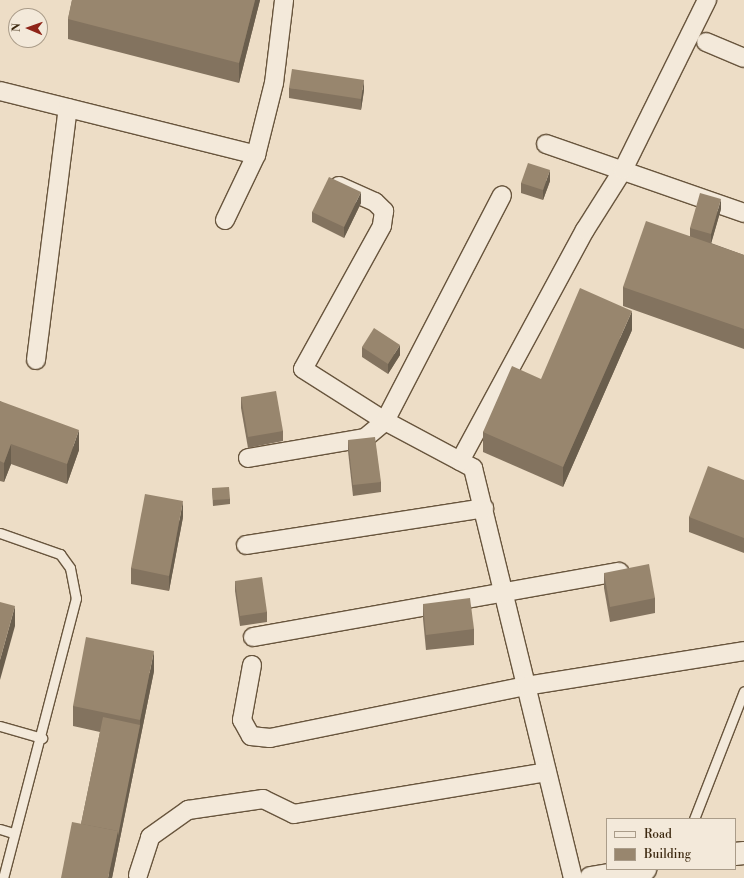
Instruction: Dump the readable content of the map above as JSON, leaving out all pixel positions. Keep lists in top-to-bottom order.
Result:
{
  "legend": ["Road", "Building"],
  "north": "left"
}
